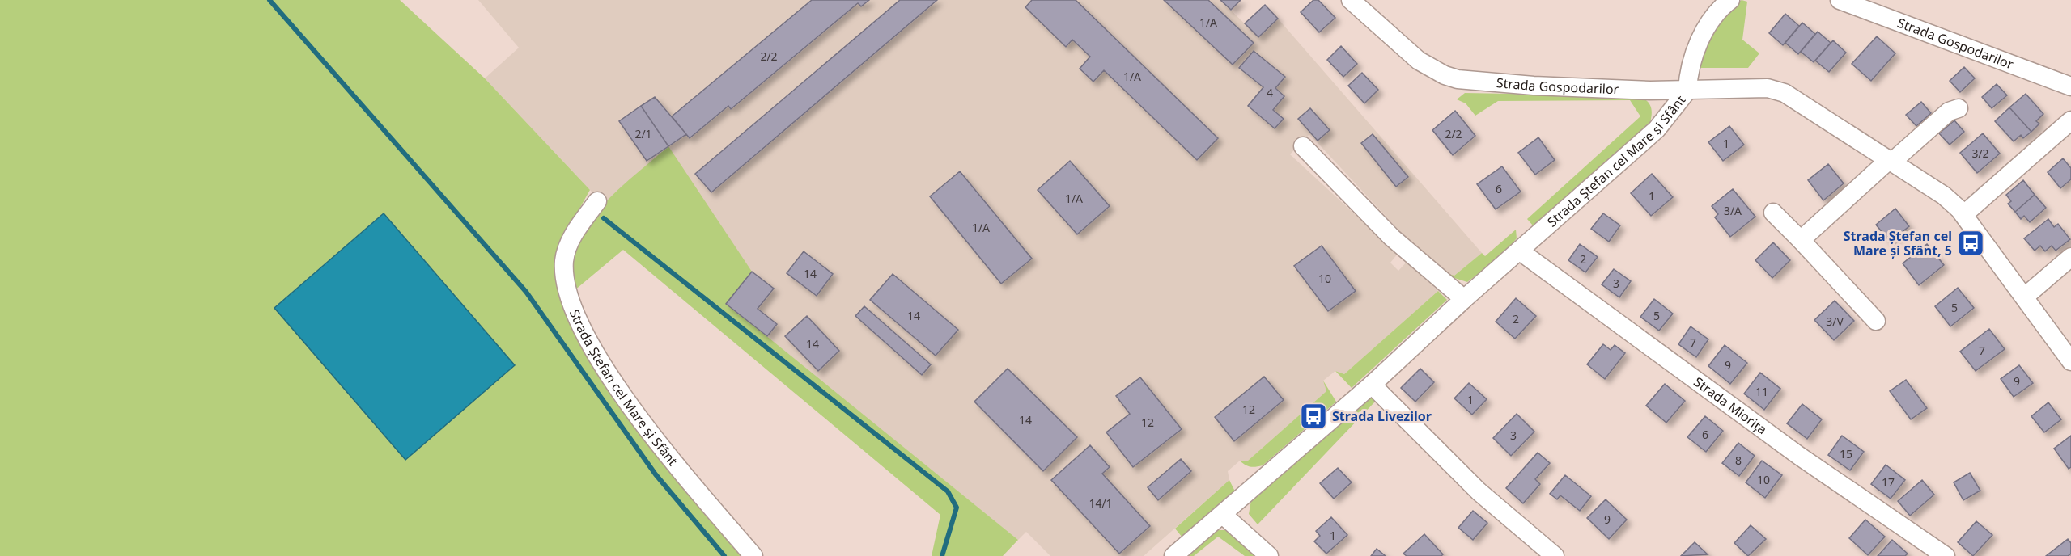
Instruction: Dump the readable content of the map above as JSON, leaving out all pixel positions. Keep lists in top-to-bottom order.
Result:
{
  "streets": {
    "street": ["Strada Gospodarilor", "Strada Ștefan cel Mare și Sfânt", "Strada Miorița"]
  },
  "crossings": [
    ["Strada Gospodarilor", "Strada Ștefan cel Mare și Sfânt"],
    ["Strada Ștefan cel Mare și Sfânt", "Strada Miorița"]
  ],
  "places": {
    "bus stop": ["Strada Ștefan cel Mare și Sfânt, 5", "Strada Livezilor"]
  },
  "house_numbers": [
    "1/A",
    "2/2",
    "1/A",
    "4",
    "2/1",
    "2/2",
    "1",
    "3/2",
    "6",
    "1",
    "1/A",
    "3/A",
    "1/A",
    "2",
    "14",
    "10",
    "3",
    "5",
    "14",
    "5",
    "2",
    "3/V",
    "7",
    "14",
    "7",
    "9",
    "9",
    "11",
    "1",
    "12",
    "14",
    "12",
    "6",
    "3",
    "15",
    "8",
    "10",
    "17",
    "14/1",
    "9",
    "1"
  ]
}
